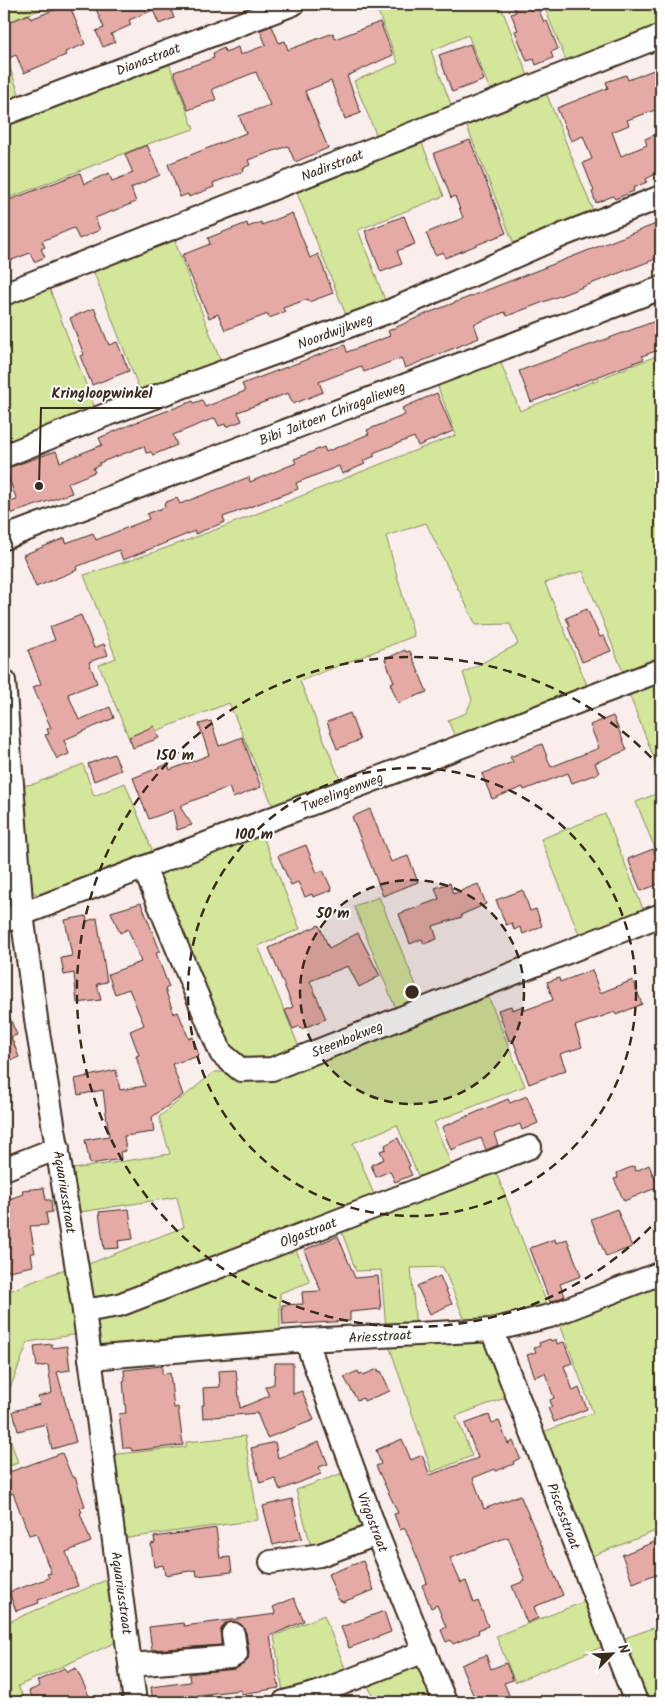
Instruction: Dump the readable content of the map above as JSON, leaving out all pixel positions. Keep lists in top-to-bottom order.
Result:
{
  "streets": {
    "street": [
      "Dianastraat",
      "Nadirstraat",
      "Noordwijkweg",
      "Bibi Jaitoen Chiragalieweg",
      "Tweelingenweg",
      "Steenbokweg",
      "Aquariusstraat",
      "Olgastraat",
      "Ariesstraat",
      "Piscesstraat",
      "Virgostraat"
    ]
  },
  "crossings": [
    ["Tweelingenweg", "Steenbokweg"],
    ["Tweelingenweg", "Aquariusstraat"],
    ["Aquariusstraat", "Olgastraat"],
    ["Aquariusstraat", "Ariesstraat"],
    ["Ariesstraat", "Piscesstraat"],
    ["Ariesstraat", "Virgostraat"]
  ],
  "places": ["Kringloopwinkel"],
  "north": "top right",
  "rings": ["150 m", "100 m", "50 m"]
}
